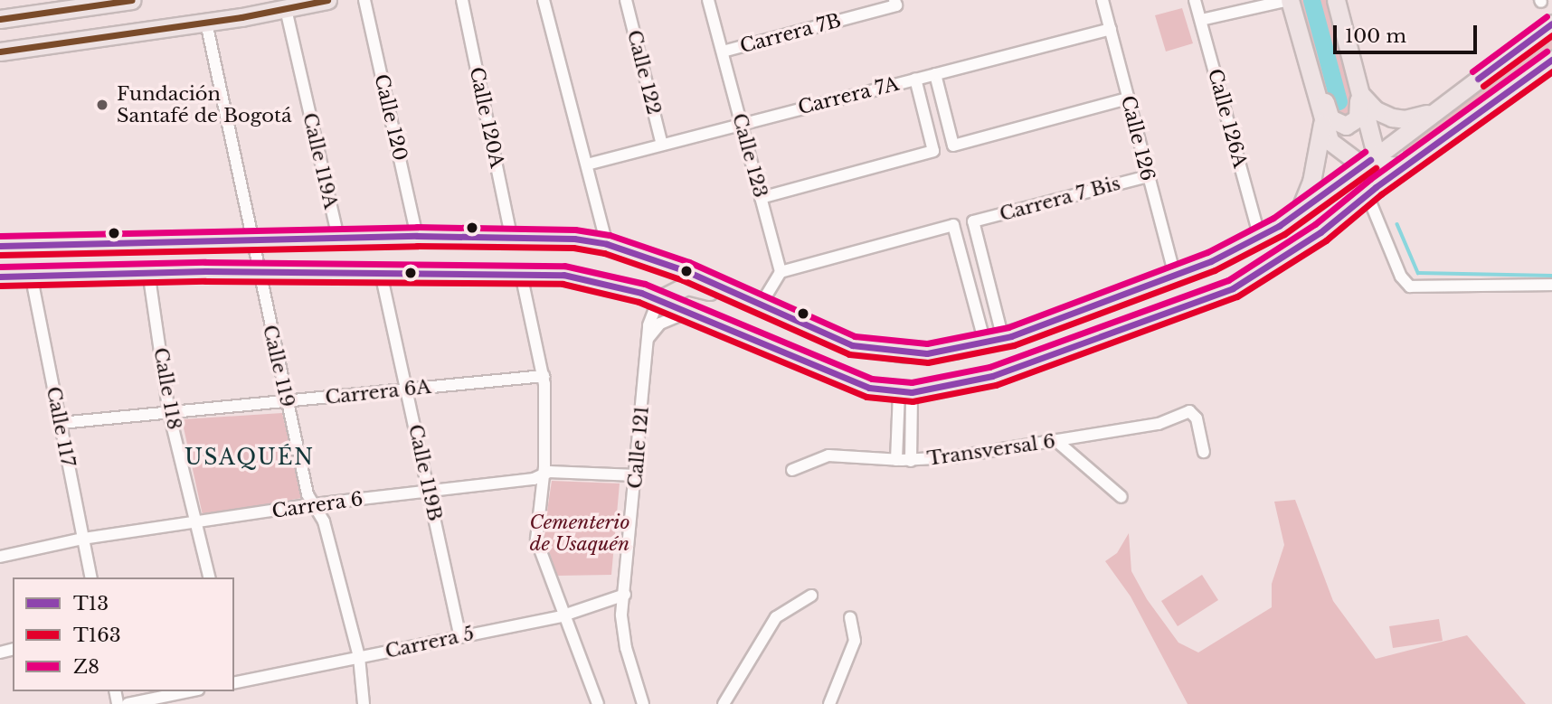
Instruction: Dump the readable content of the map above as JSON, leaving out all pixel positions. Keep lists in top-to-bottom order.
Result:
{
  "streets": {
    "street": [
      "Carrera 7B",
      "Calle 122",
      "Carrera 7A",
      "Calle 120",
      "Calle 120A",
      "Calle 126A",
      "Calle 126",
      "Calle 123",
      "Calle 119A",
      "Carrera 7 Bis",
      "Calle 119",
      "Calle 118",
      "Carrera 6A",
      "Calle 117",
      "Calle 121",
      "Transversal 6",
      "Calle 119B",
      "Carrera 6",
      "Carrera 5"
    ]
  },
  "crossings": [
    ["Carrera 7B", "Calle 123"],
    ["Calle 122", "Carrera 7A"],
    ["Carrera 7A", "Calle 126"],
    ["Carrera 7A", "Calle 123"],
    ["Calle 126", "Carrera 7 Bis"],
    ["Calle 119", "Carrera 6A"],
    ["Calle 119", "Carrera 6"],
    ["Calle 119", "Carrera 5"],
    ["Calle 118", "Carrera 6A"],
    ["Calle 118", "Carrera 6"],
    ["Carrera 6A", "Calle 117"],
    ["Carrera 6A", "Calle 119B"],
    ["Calle 117", "Carrera 6"],
    ["Calle 121", "Carrera 6"],
    ["Calle 121", "Carrera 5"],
    ["Calle 119B", "Carrera 6"],
    ["Calle 119B", "Carrera 5"]
  ],
  "districts": ["USAQUÉN"],
  "parks": ["Cementerio de Usaquén"],
  "places": ["Fundación Santafé de Bogotá"],
  "lines": ["transit line Z8", "transit line T13", "transit line T163"],
  "legend": ["T13", "T163", "Z8"],
  "scale_bar": "100 m"
}
